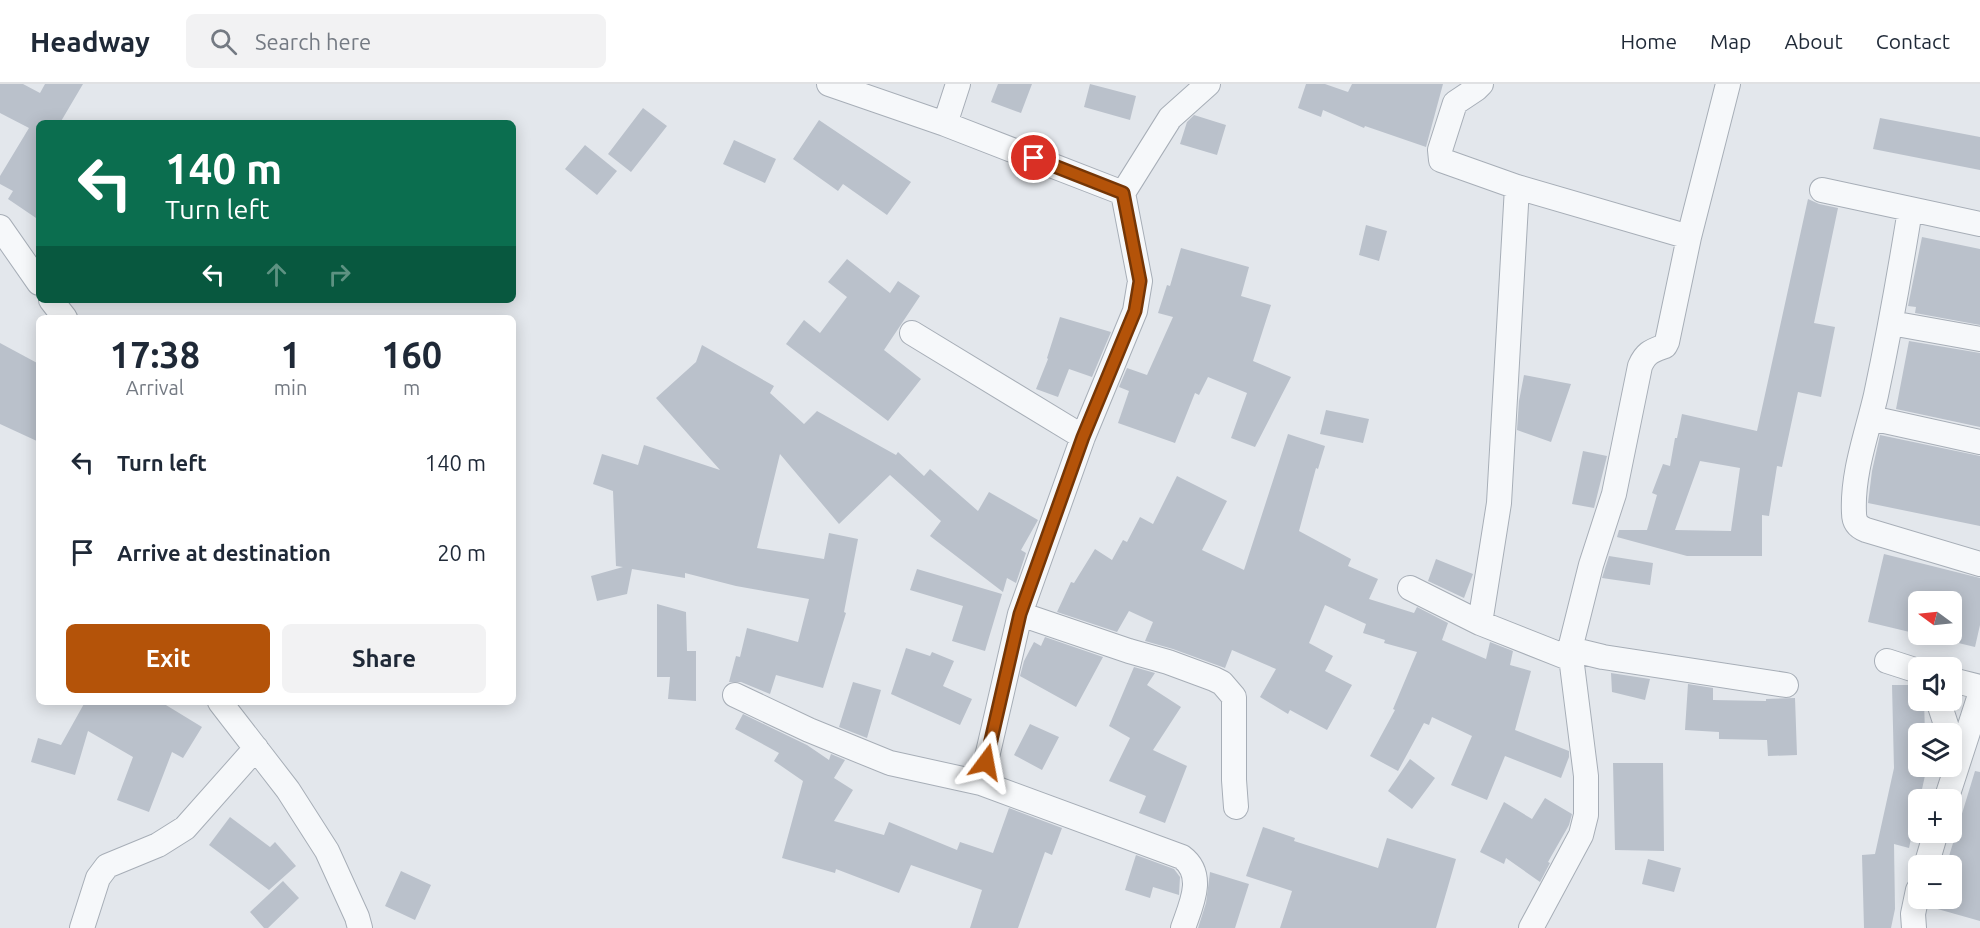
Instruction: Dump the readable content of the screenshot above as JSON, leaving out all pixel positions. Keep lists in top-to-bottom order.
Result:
{
  "north": "left",
  "page": {
    "header": "Headway",
    "search": "Search here",
    "nav": [
      "Home",
      "Map",
      "About",
      "Contact"
    ],
    "turn": ["140 m", "Turn left"],
    "eta": [
      "17:38",
      "Arrival",
      "1",
      "min",
      "160",
      "m"
    ],
    "list": [
      {
        "name": "Turn left",
        "value": "140 m"
      },
      {
        "name": "Arrive at destination",
        "value": "20 m"
      }
    ],
    "map_buttons": ["+", "−"],
    "buttons": ["Exit", "Share"]
  }
}
